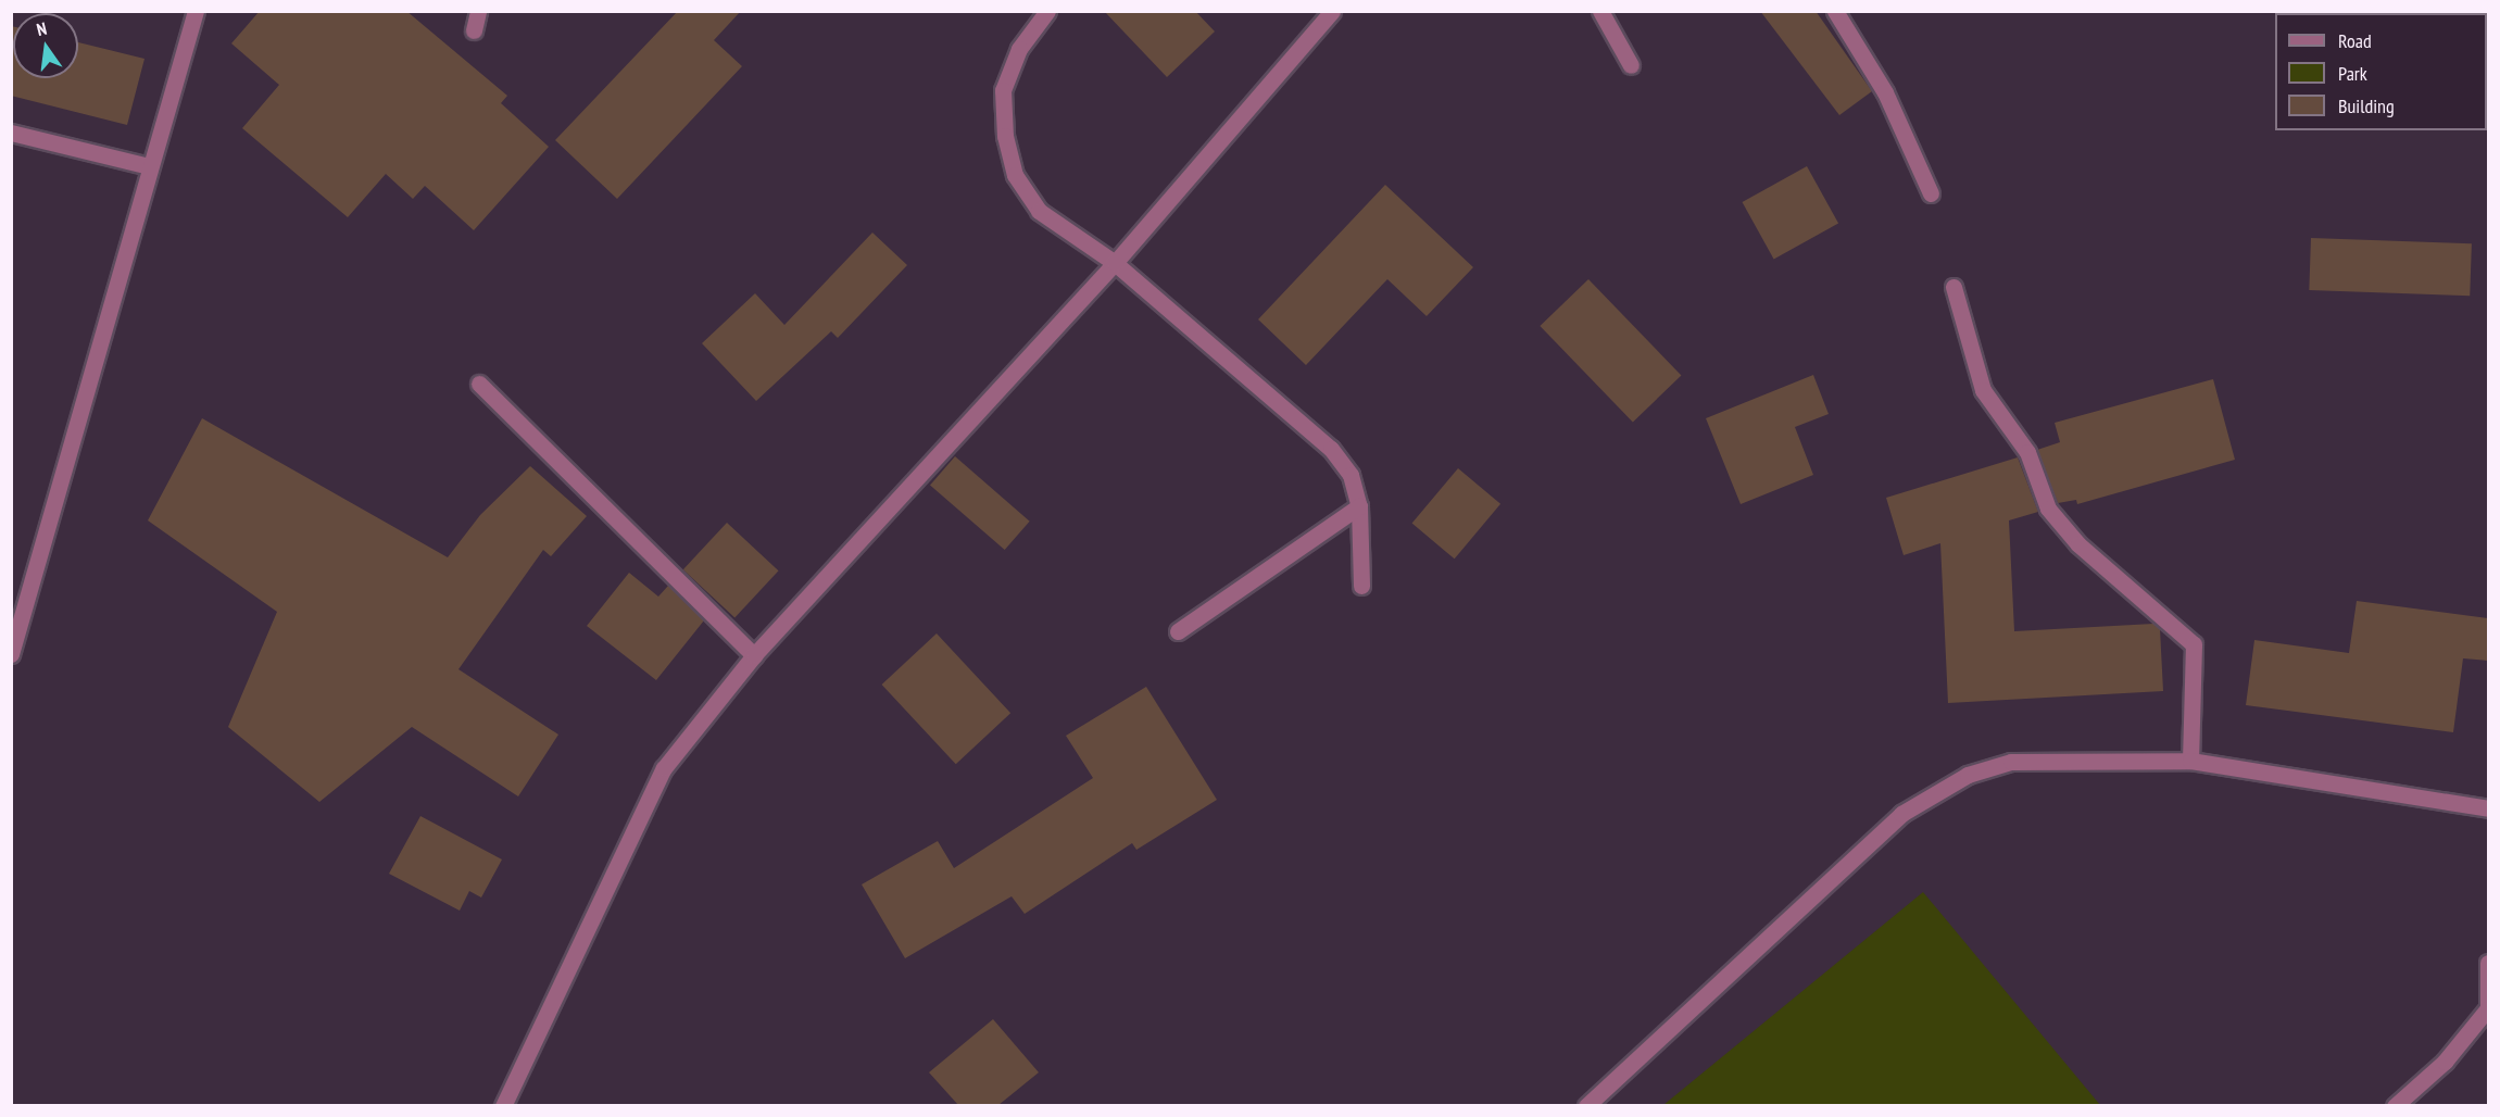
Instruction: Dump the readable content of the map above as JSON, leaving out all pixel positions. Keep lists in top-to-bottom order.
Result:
{
  "legend": ["Road", "Park", "Building"],
  "north": "top"
}
